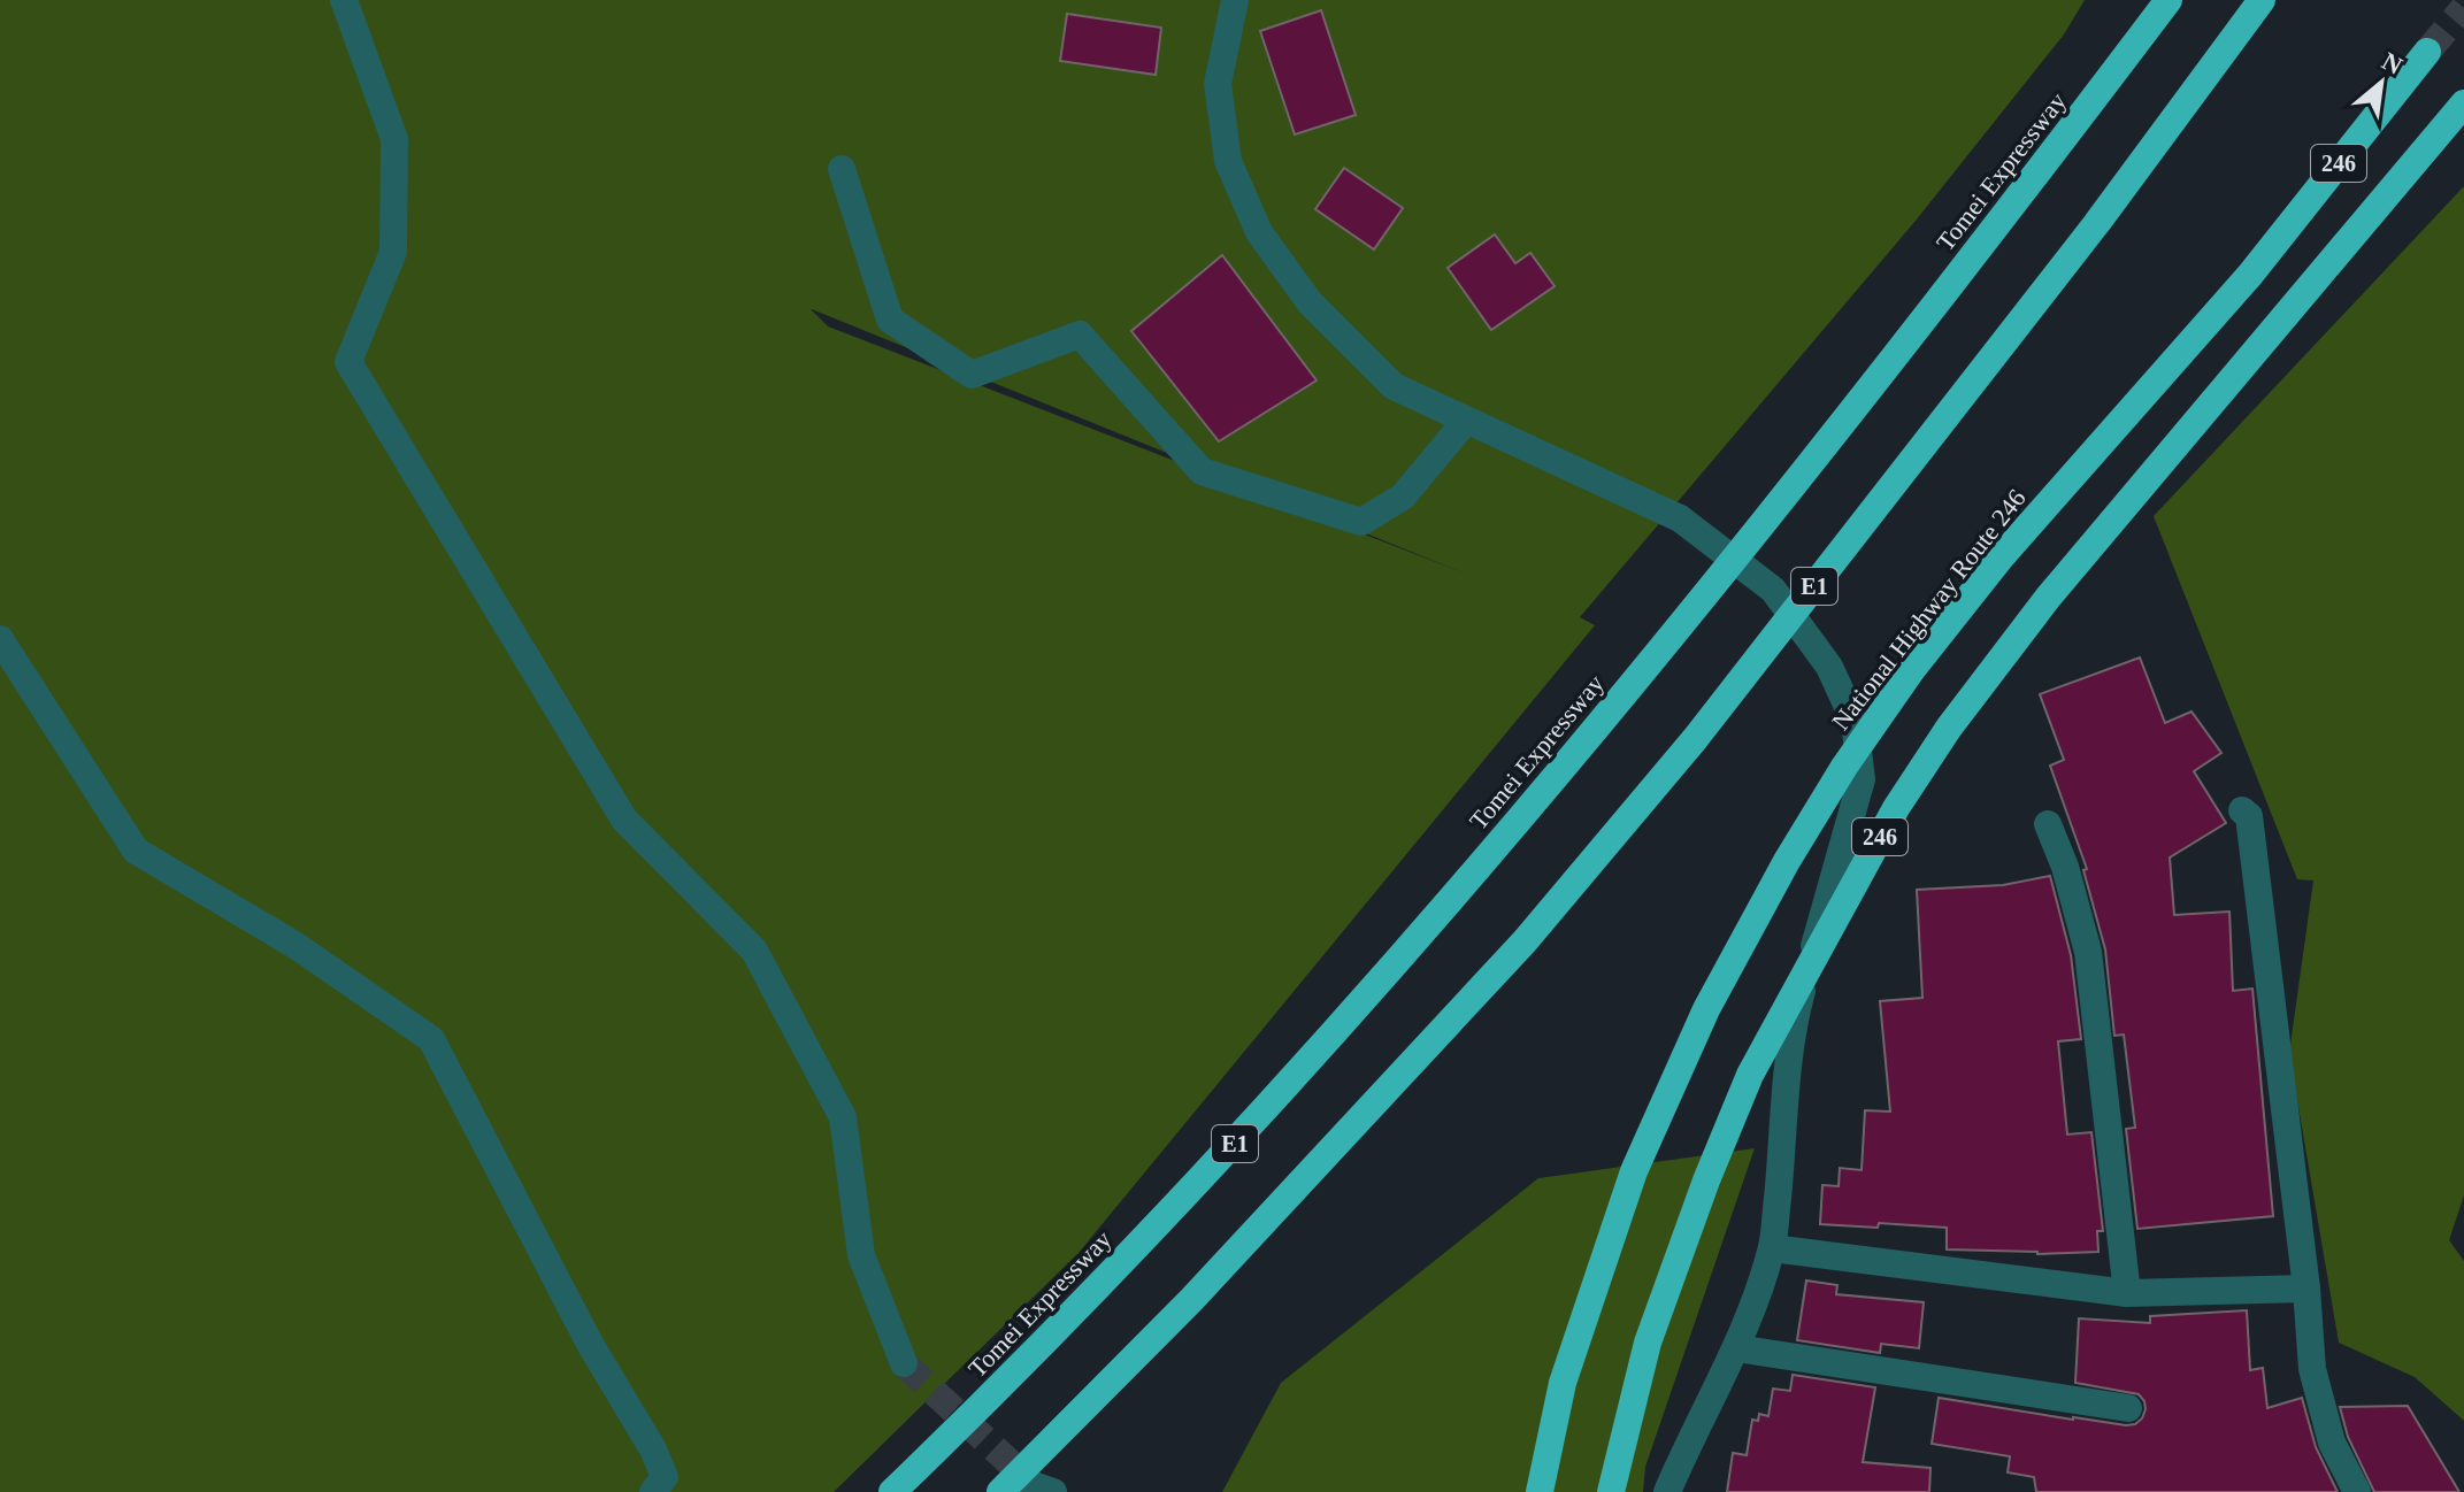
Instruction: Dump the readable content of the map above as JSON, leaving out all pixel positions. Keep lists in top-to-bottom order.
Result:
{
  "streets": {
    "highway": [
      "246",
      "Tomei Expressway",
      "E1",
      "National Highway Route 246"
    ]
  },
  "north": "top right"
}
